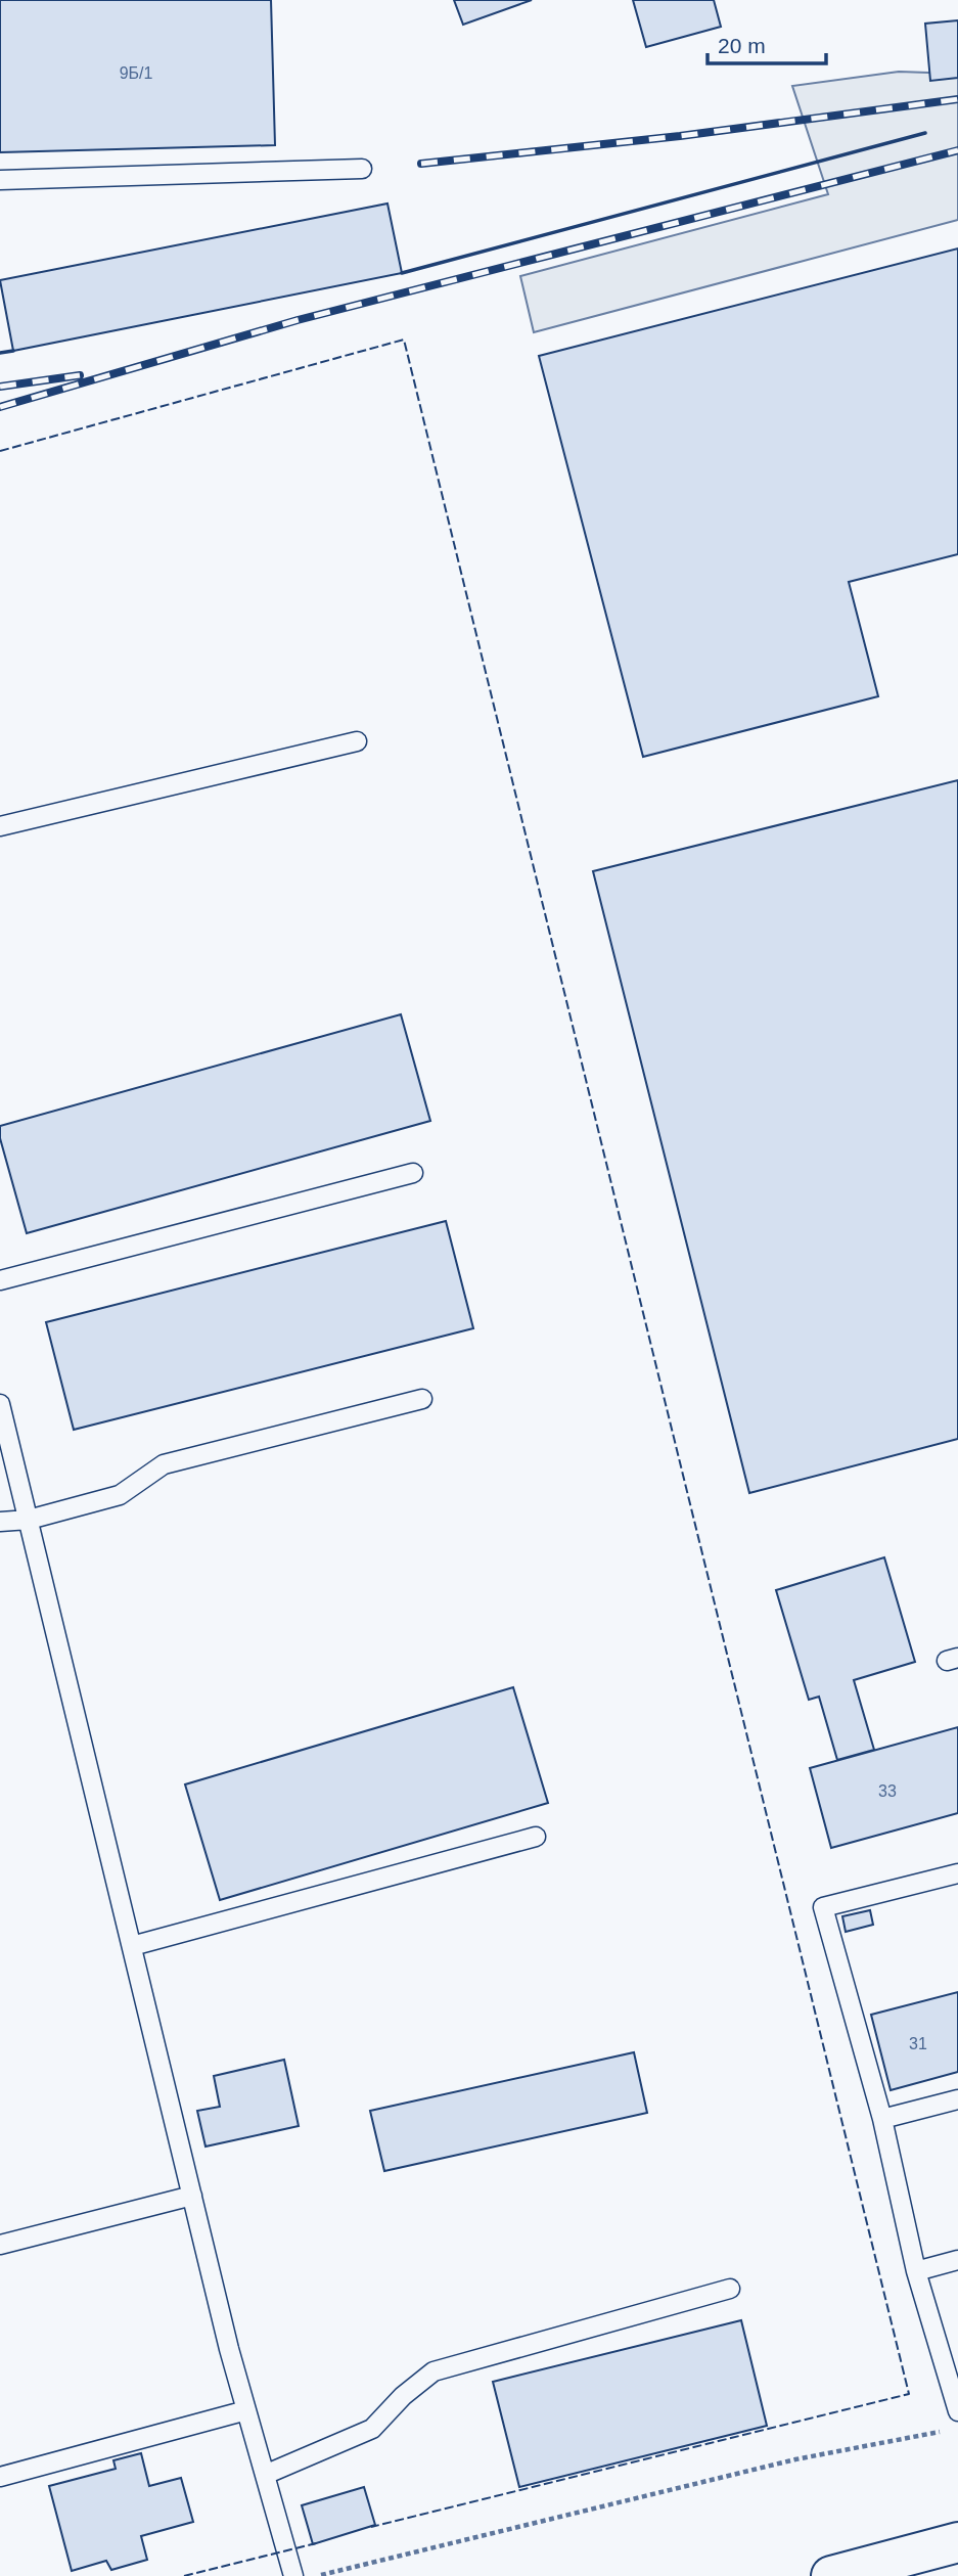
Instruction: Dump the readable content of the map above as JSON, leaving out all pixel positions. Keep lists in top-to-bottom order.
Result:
{
  "house_numbers": ["9Б/1", "33", "31"],
  "scale_bar": "20 m"
}
